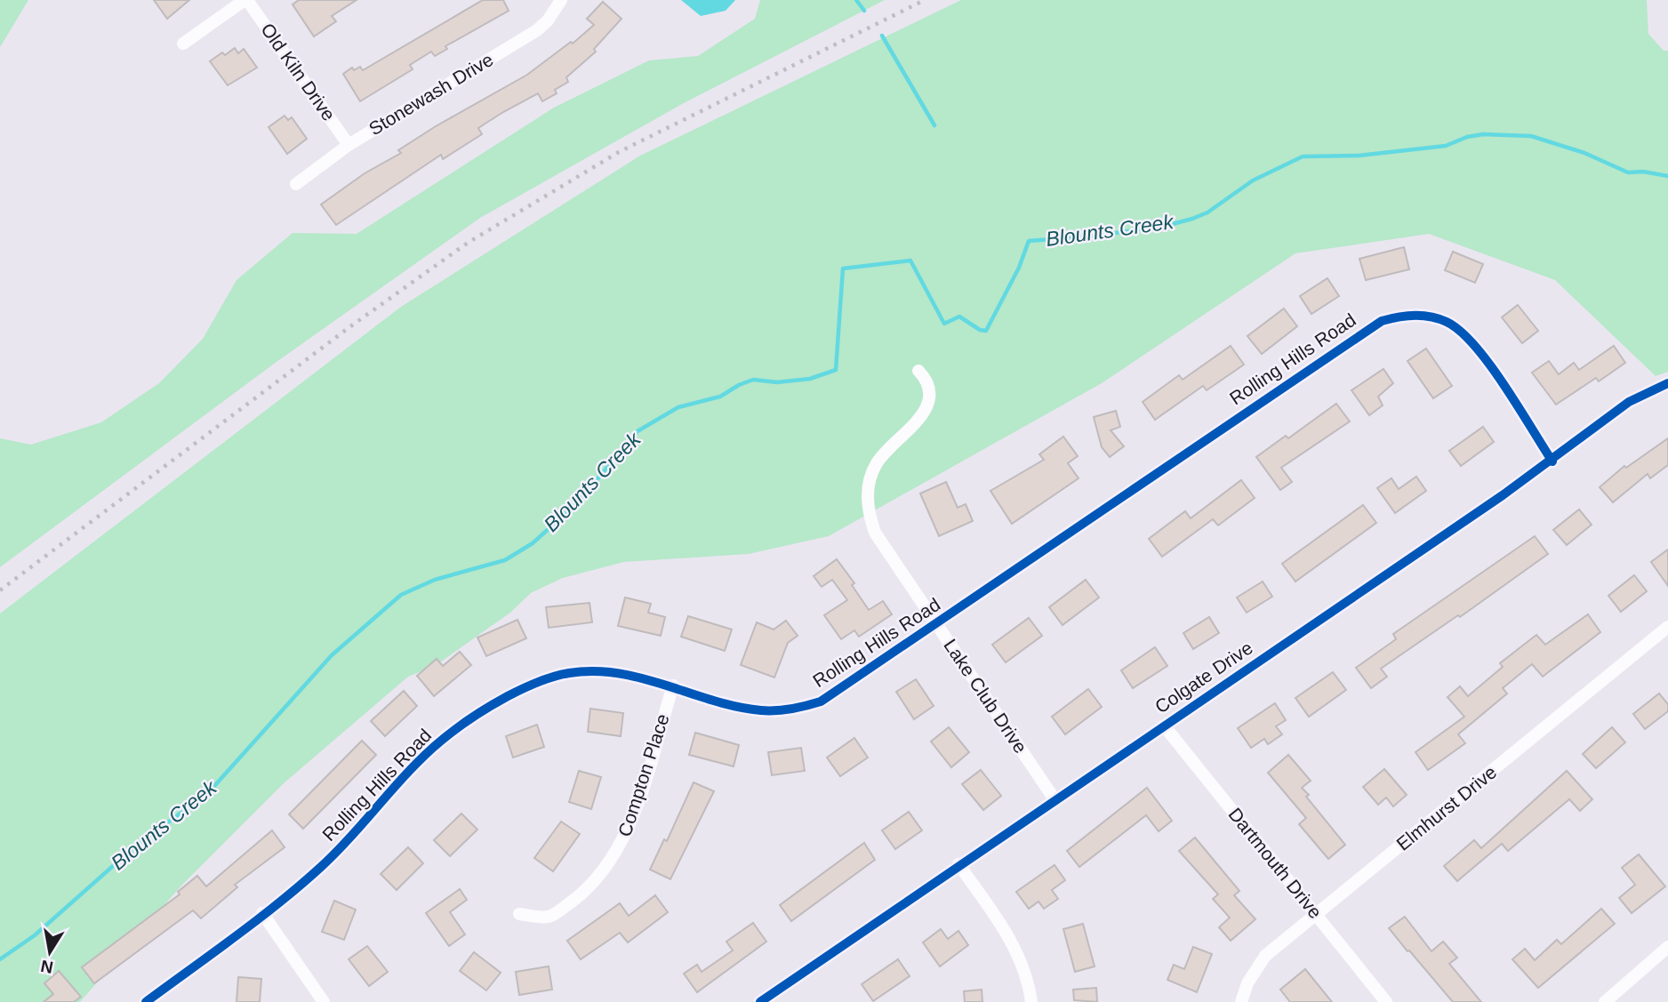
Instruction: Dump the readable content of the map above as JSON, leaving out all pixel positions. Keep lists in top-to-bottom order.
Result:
{
  "streets": {
    "street": [
      "Old Kiln Drive",
      "Stonewash Drive",
      "Rolling Hills Road",
      "Colgate Drive",
      "Lake Club Drive",
      "Compton Place",
      "Elmhurst Drive",
      "Dartmouth Drive"
    ]
  },
  "crossings": [
    ["Old Kiln Drive", "Stonewash Drive"],
    ["Rolling Hills Road", "Colgate Drive"],
    ["Rolling Hills Road", "Lake Club Drive"],
    ["Rolling Hills Road", "Compton Place"],
    ["Colgate Drive", "Lake Club Drive"],
    ["Colgate Drive", "Dartmouth Drive"],
    ["Elmhurst Drive", "Dartmouth Drive"]
  ],
  "water": ["Blounts Creek"],
  "north": "bottom"
}
